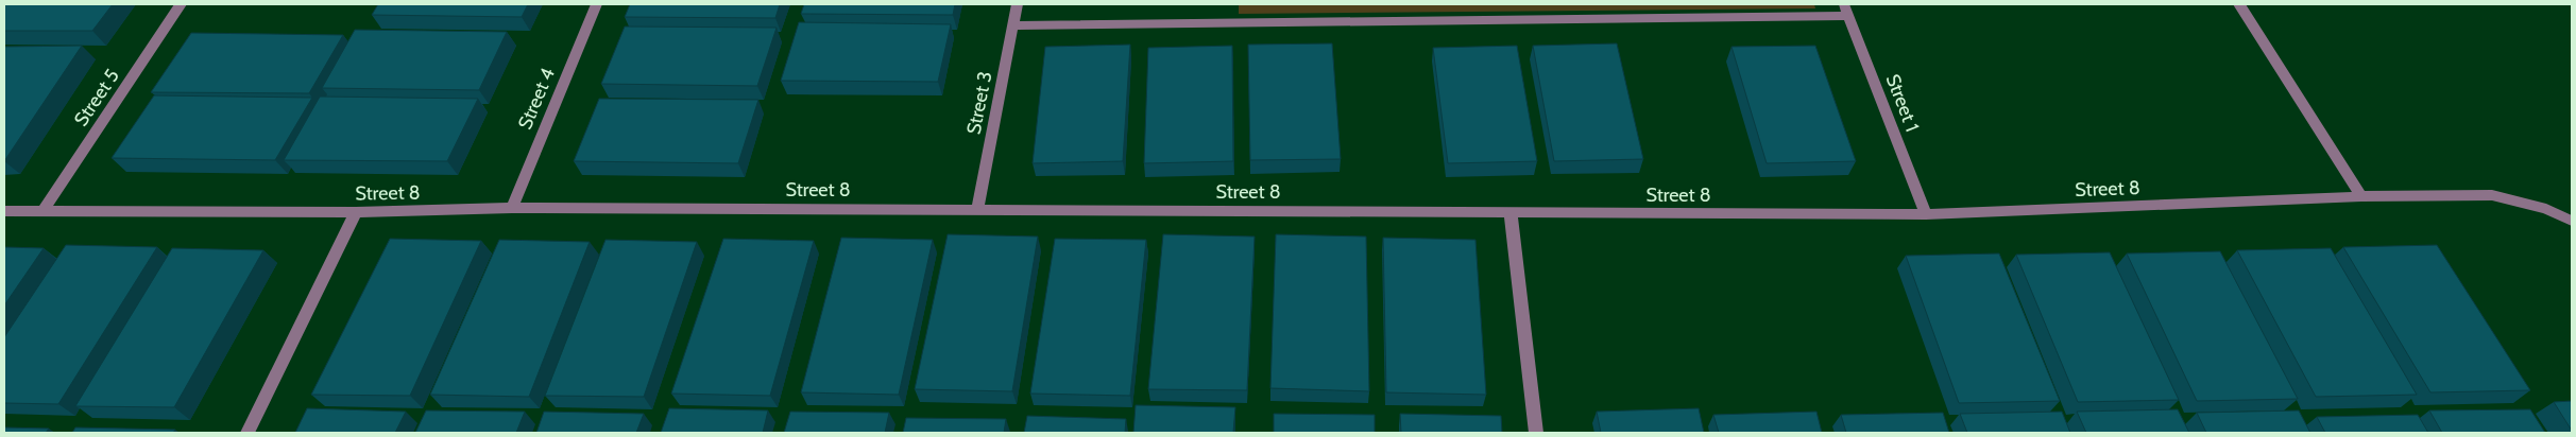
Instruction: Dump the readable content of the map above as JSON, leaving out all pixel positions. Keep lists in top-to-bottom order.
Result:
{
  "streets": {
    "street": [
      "Street 5",
      "Street 4",
      "Street 3",
      "Street 1",
      "Street 8"
    ]
  },
  "crossings": [
    ["Street 5", "Street 8"],
    ["Street 4", "Street 8"],
    ["Street 3", "Street 8"],
    ["Street 1", "Street 8"]
  ]
}
